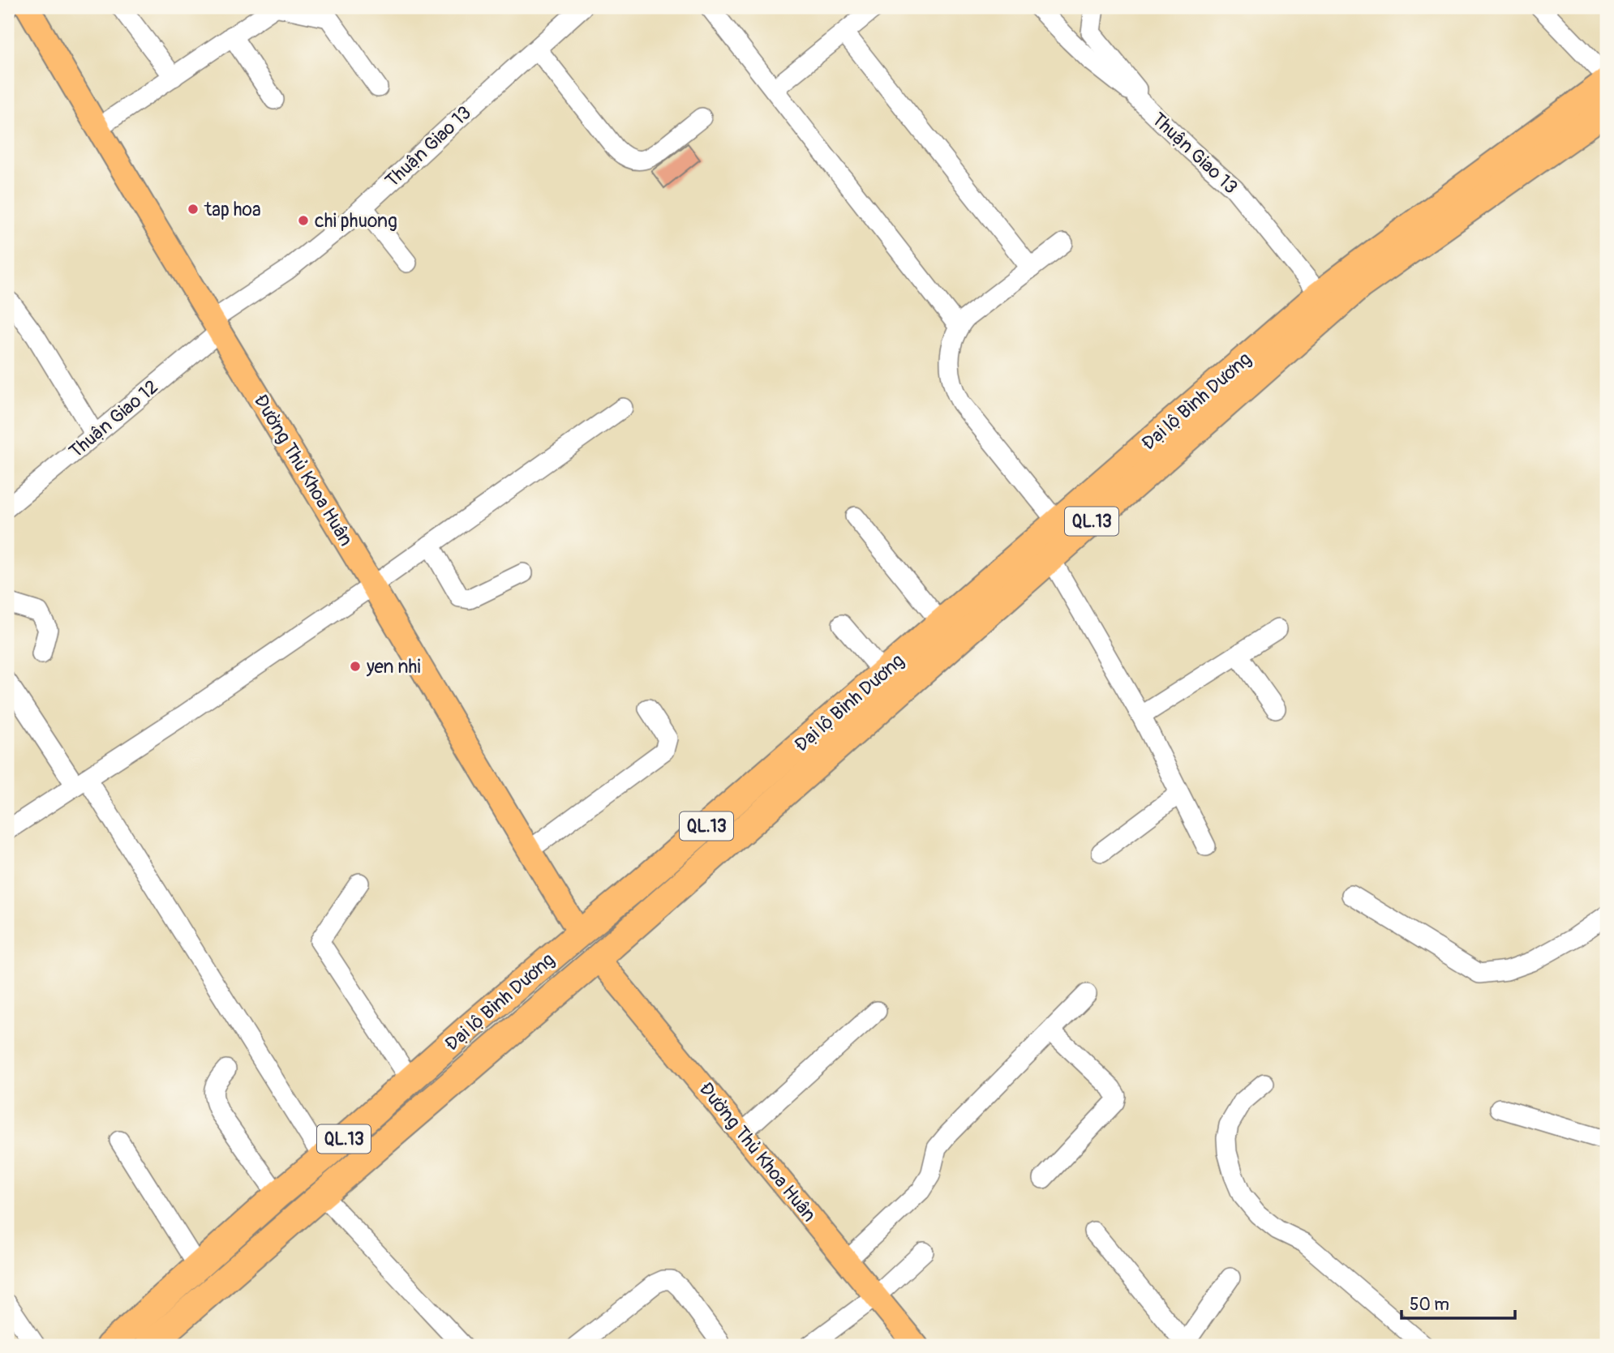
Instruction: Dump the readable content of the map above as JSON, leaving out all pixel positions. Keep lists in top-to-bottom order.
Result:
{
  "streets": {
    "highway": ["Đại lộ Bình Dương", "QL.13"],
    "main road": ["Đường Thủ Khoa Huân"],
    "street": ["Thuận Giao 13", "Thuận Giao 12"]
  },
  "crossings": [
    ["Thuận Giao 13", "Đại lộ Bình Dương"],
    ["Thuận Giao 13", "Thuận Giao 12"],
    ["Thuận Giao 13", "Đường Thủ Khoa Huân"],
    ["Đại lộ Bình Dương", "Đường Thủ Khoa Huân"],
    ["Thuận Giao 12", "Đường Thủ Khoa Huân"]
  ],
  "places": ["tap hoa", "chi phuong", "yen nhi"],
  "scale_bar": "50 m"
}
